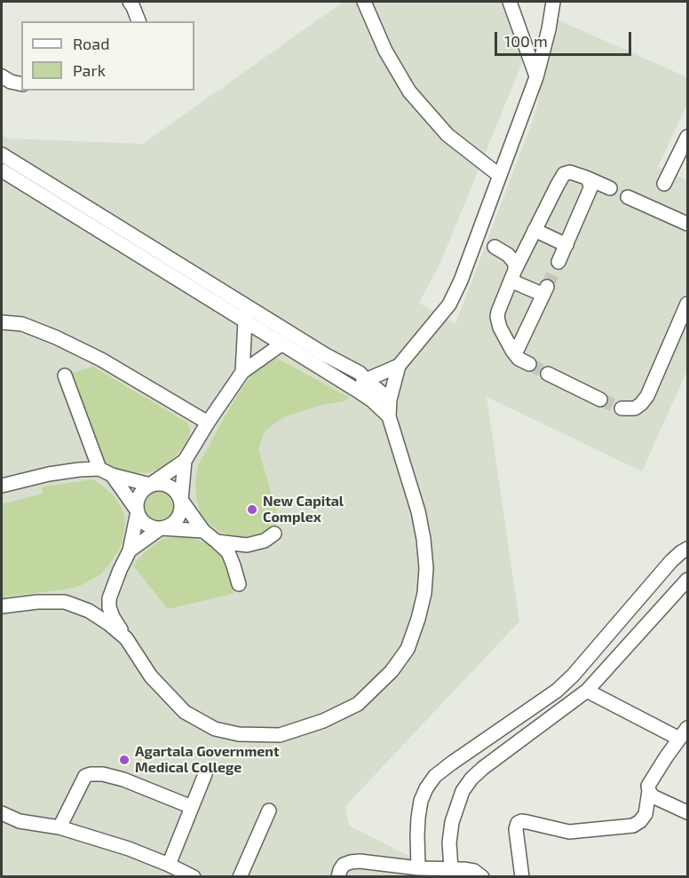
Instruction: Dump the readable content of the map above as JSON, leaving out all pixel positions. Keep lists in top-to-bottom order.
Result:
{
  "places": ["New Capital Complex", "Agartala Government Medical College"],
  "legend": ["Road", "Park"],
  "scale_bar": "100 m"
}
